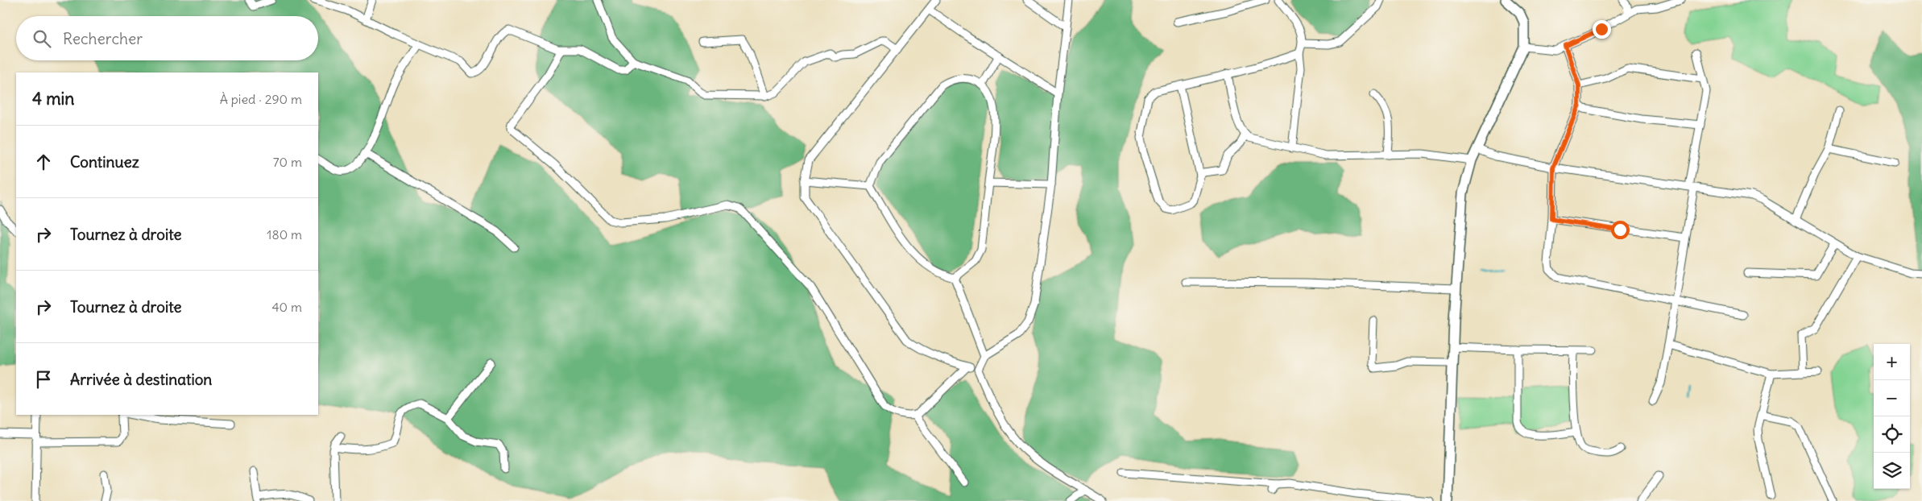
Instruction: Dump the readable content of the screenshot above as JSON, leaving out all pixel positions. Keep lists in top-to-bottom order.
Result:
{
  "page": {
    "search": "Rechercher",
    "heading": ["4 min", "À pied · 290 m"],
    "list": [
      ["Continuez", "70 m"],
      ["Tournez à droite", "180 m"],
      ["Tournez à droite", "40 m"],
      "Arrivée à destination"
    ],
    "map_buttons": ["+", "−"]
  }
}
